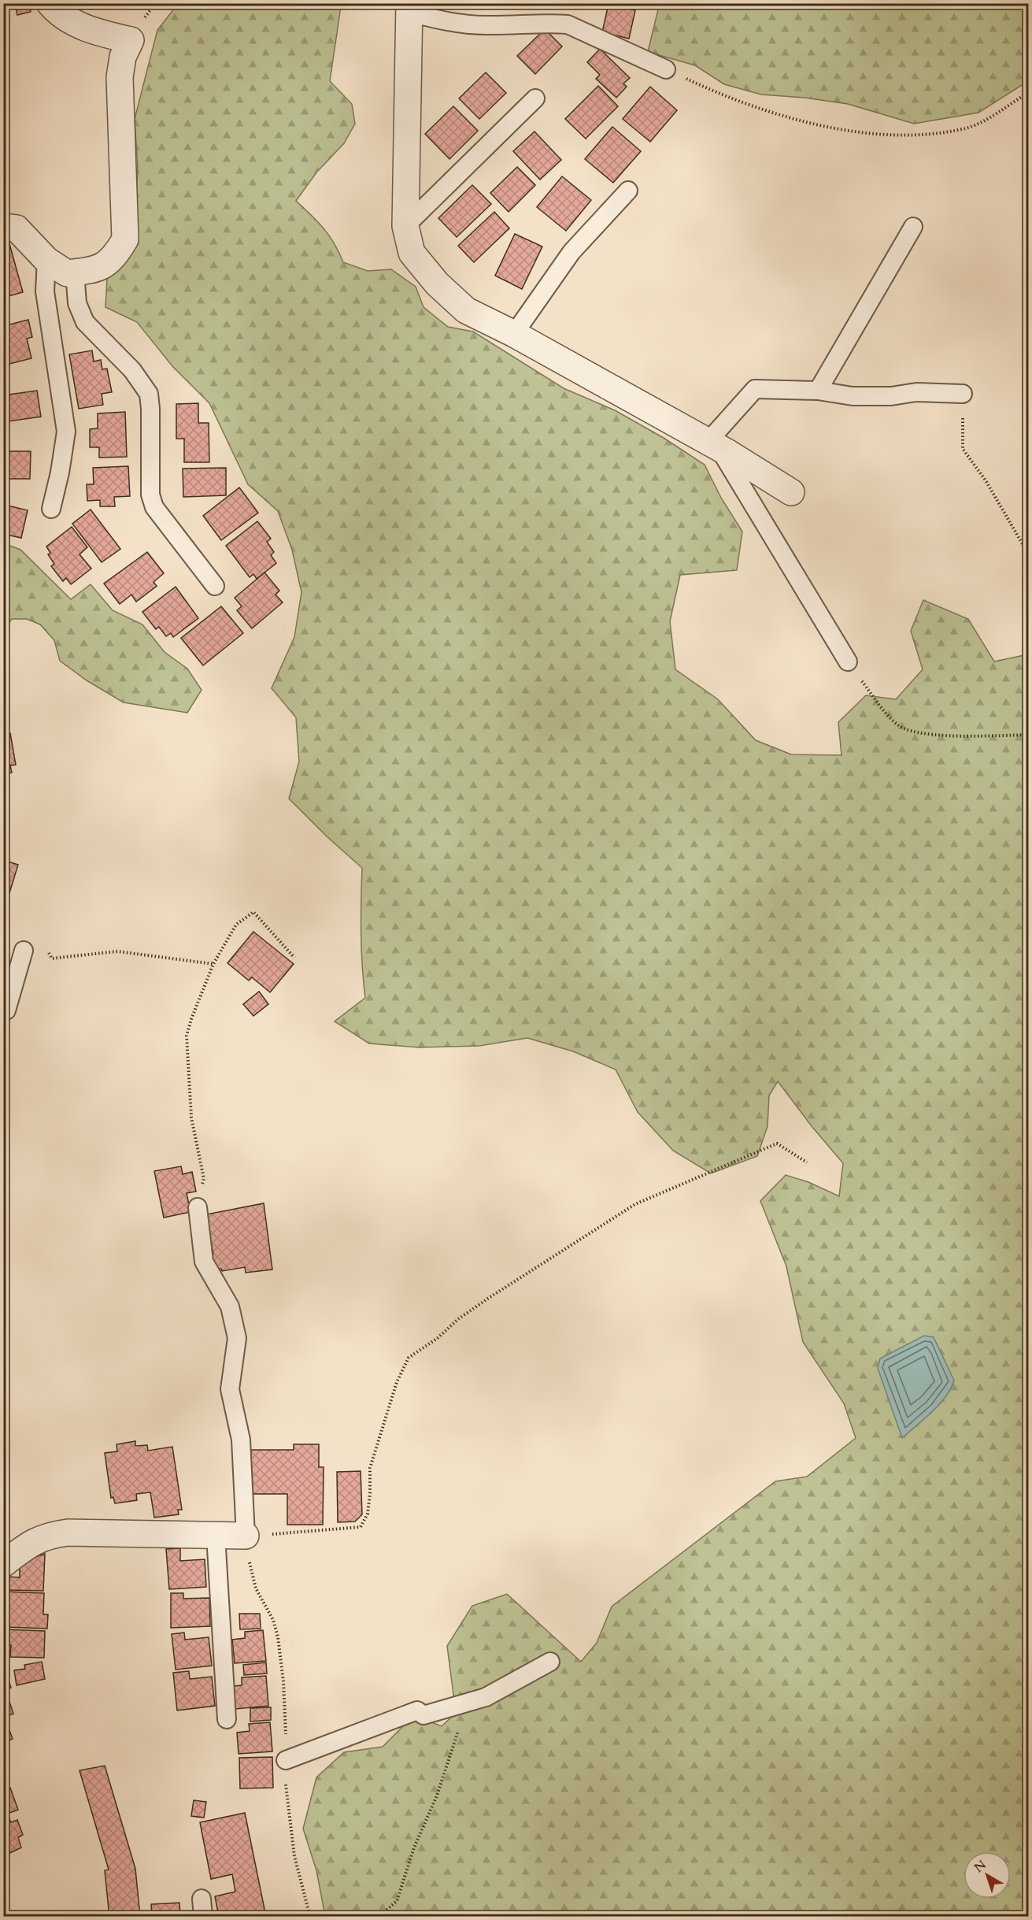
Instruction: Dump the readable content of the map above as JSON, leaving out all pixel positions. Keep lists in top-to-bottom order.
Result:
{
  "north": "top left"
}
